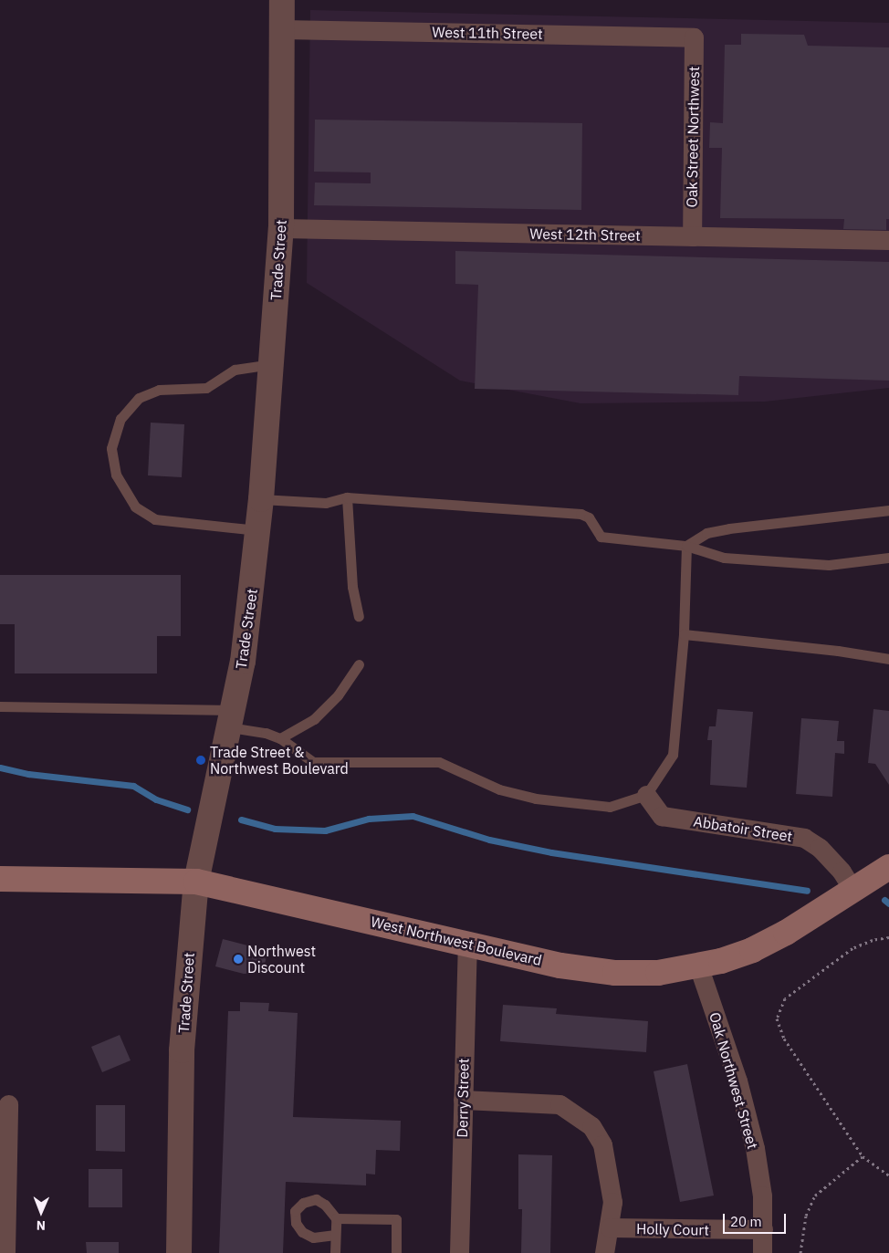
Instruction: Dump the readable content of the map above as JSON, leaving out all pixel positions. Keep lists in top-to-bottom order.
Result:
{
  "streets": {
    "main road": ["West Northwest Boulevard"],
    "street": [
      "West 11th Street",
      "Oak Street Northwest",
      "West 12th Street",
      "Trade Street",
      "Abbatoir Street",
      "Oak Northwest Street",
      "Derry Street",
      "Holly Court"
    ]
  },
  "crossings": [
    ["West 11th Street", "Oak Street Northwest"],
    ["West 11th Street", "Trade Street"],
    ["Oak Street Northwest", "West 12th Street"],
    ["West 12th Street", "Trade Street"],
    ["Trade Street", "West Northwest Boulevard"],
    ["Abbatoir Street", "West Northwest Boulevard"],
    ["West Northwest Boulevard", "Oak Northwest Street"],
    ["West Northwest Boulevard", "Derry Street"],
    ["Oak Northwest Street", "Holly Court"]
  ],
  "places": ["Trade Street & Northwest Boulevard", "Northwest Discount"],
  "scale_bar": "20 m",
  "north": "bottom"
}
